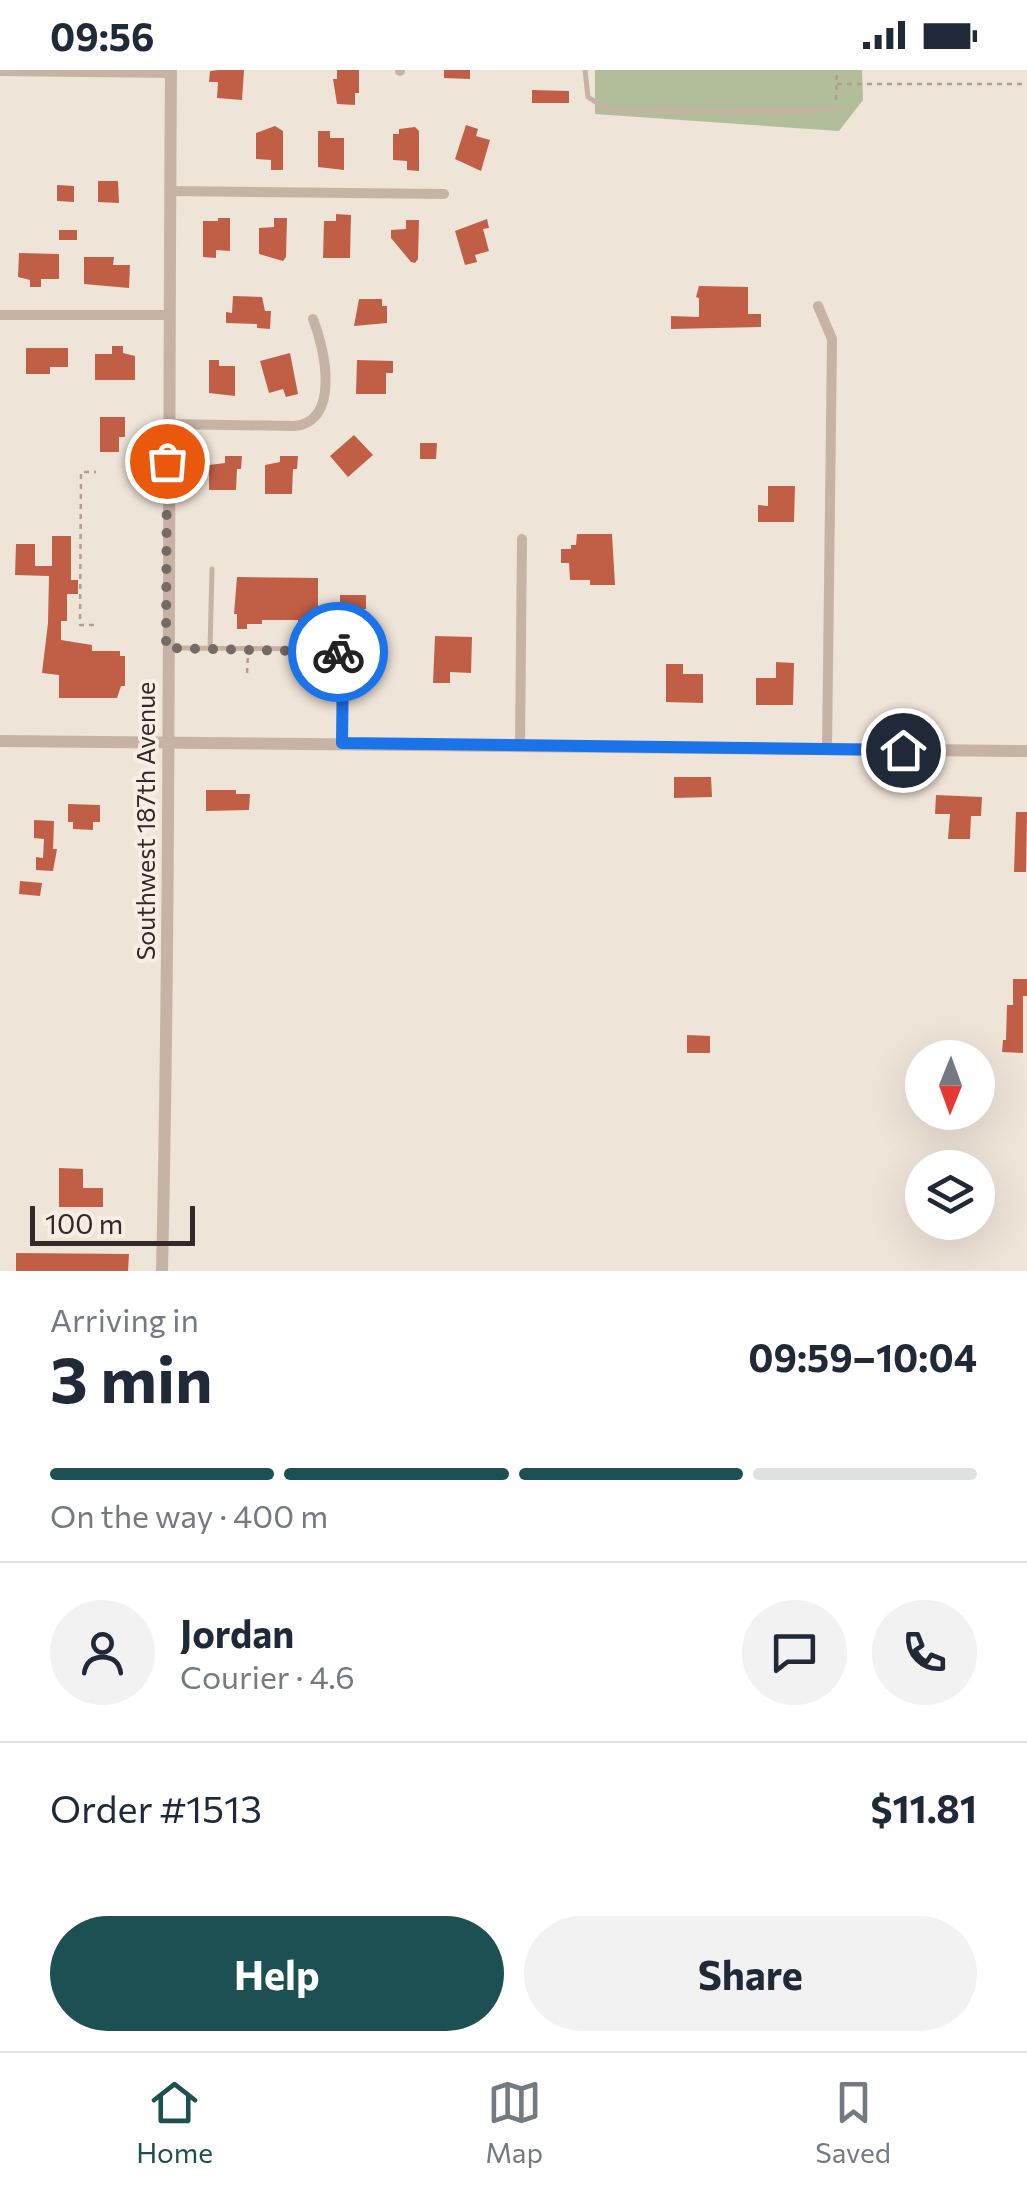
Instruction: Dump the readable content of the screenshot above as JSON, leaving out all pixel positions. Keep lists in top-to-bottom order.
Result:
{
  "streets": {
    "street": ["Southwest 187th Avenue"]
  },
  "scale_bar": "100 m",
  "north": "bottom",
  "page": {
    "status": "09:56",
    "scale": "100 m",
    "heading": ["3 min", "Arriving in", "09:59–10:04"],
    "panel": [
      "Jordan",
      "Courier · 4.6",
      "Order #1513",
      "$11.81"
    ],
    "bar": "On the way · 400 m",
    "buttons": ["Help", "Share"],
    "tabs": ["Home", "Map", "Saved"]
  }
}
